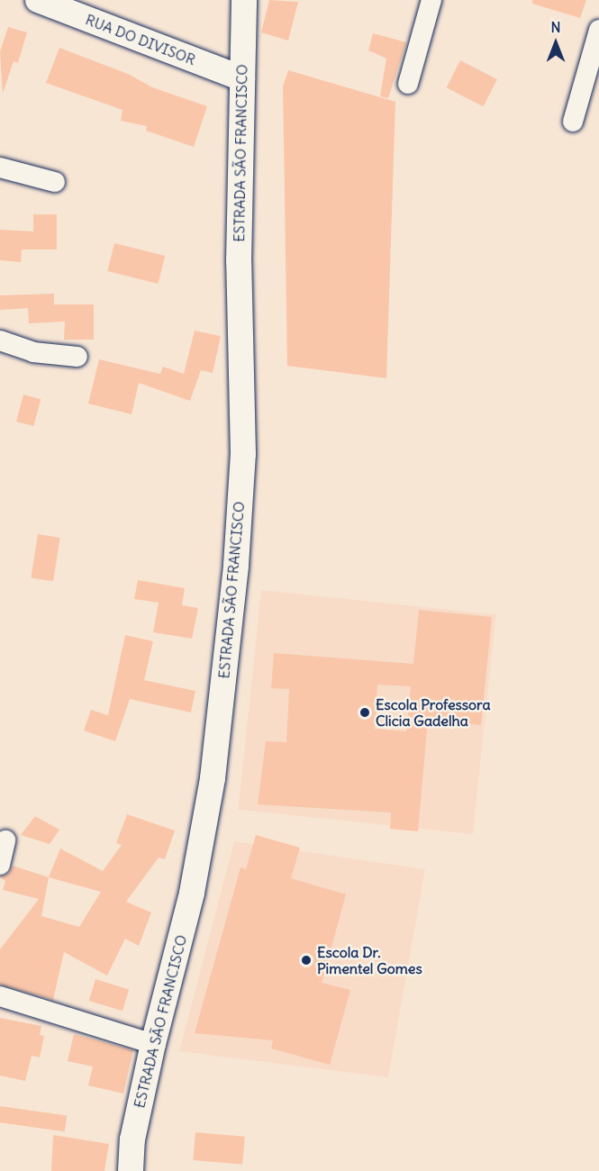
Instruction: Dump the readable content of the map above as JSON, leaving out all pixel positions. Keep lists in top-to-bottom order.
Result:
{
  "streets": {
    "street": ["RUA DO DIVISOR", "ESTRADA SÃO FRANCISCO"]
  },
  "crossings": [
    ["RUA DO DIVISOR", "ESTRADA SÃO FRANCISCO"]
  ],
  "places": ["Escola Professora Clicia Gadelha", "Escola Dr. Pimentel Gomes"],
  "north": "top"
}
